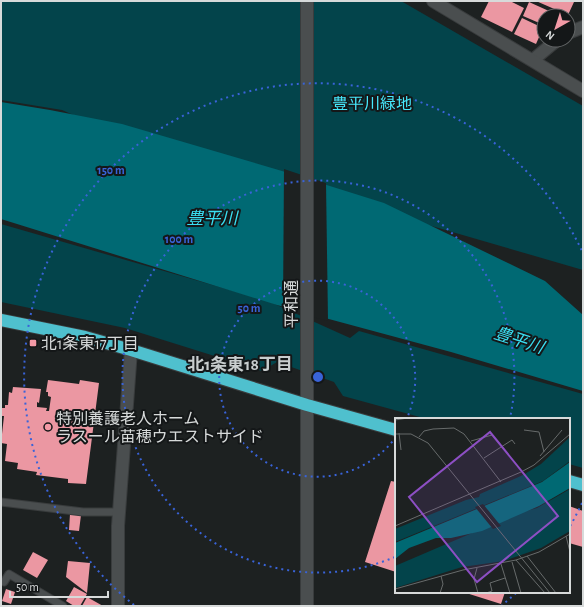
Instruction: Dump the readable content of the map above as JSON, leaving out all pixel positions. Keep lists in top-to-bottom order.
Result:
{
  "streets": {
    "street": ["平和通"]
  },
  "districts": ["北1条東18丁目"],
  "water": ["豊平川"],
  "parks": ["豊平川緑地"],
  "places": {
    "transit": ["北1条東17丁目"],
    "other": ["特別養護老人ホーム ラスール苗穂ウエストサイド"]
  },
  "scale_bar": "50 m",
  "north": "bottom left",
  "rings": ["150 m", "100 m", "50 m"]
}
